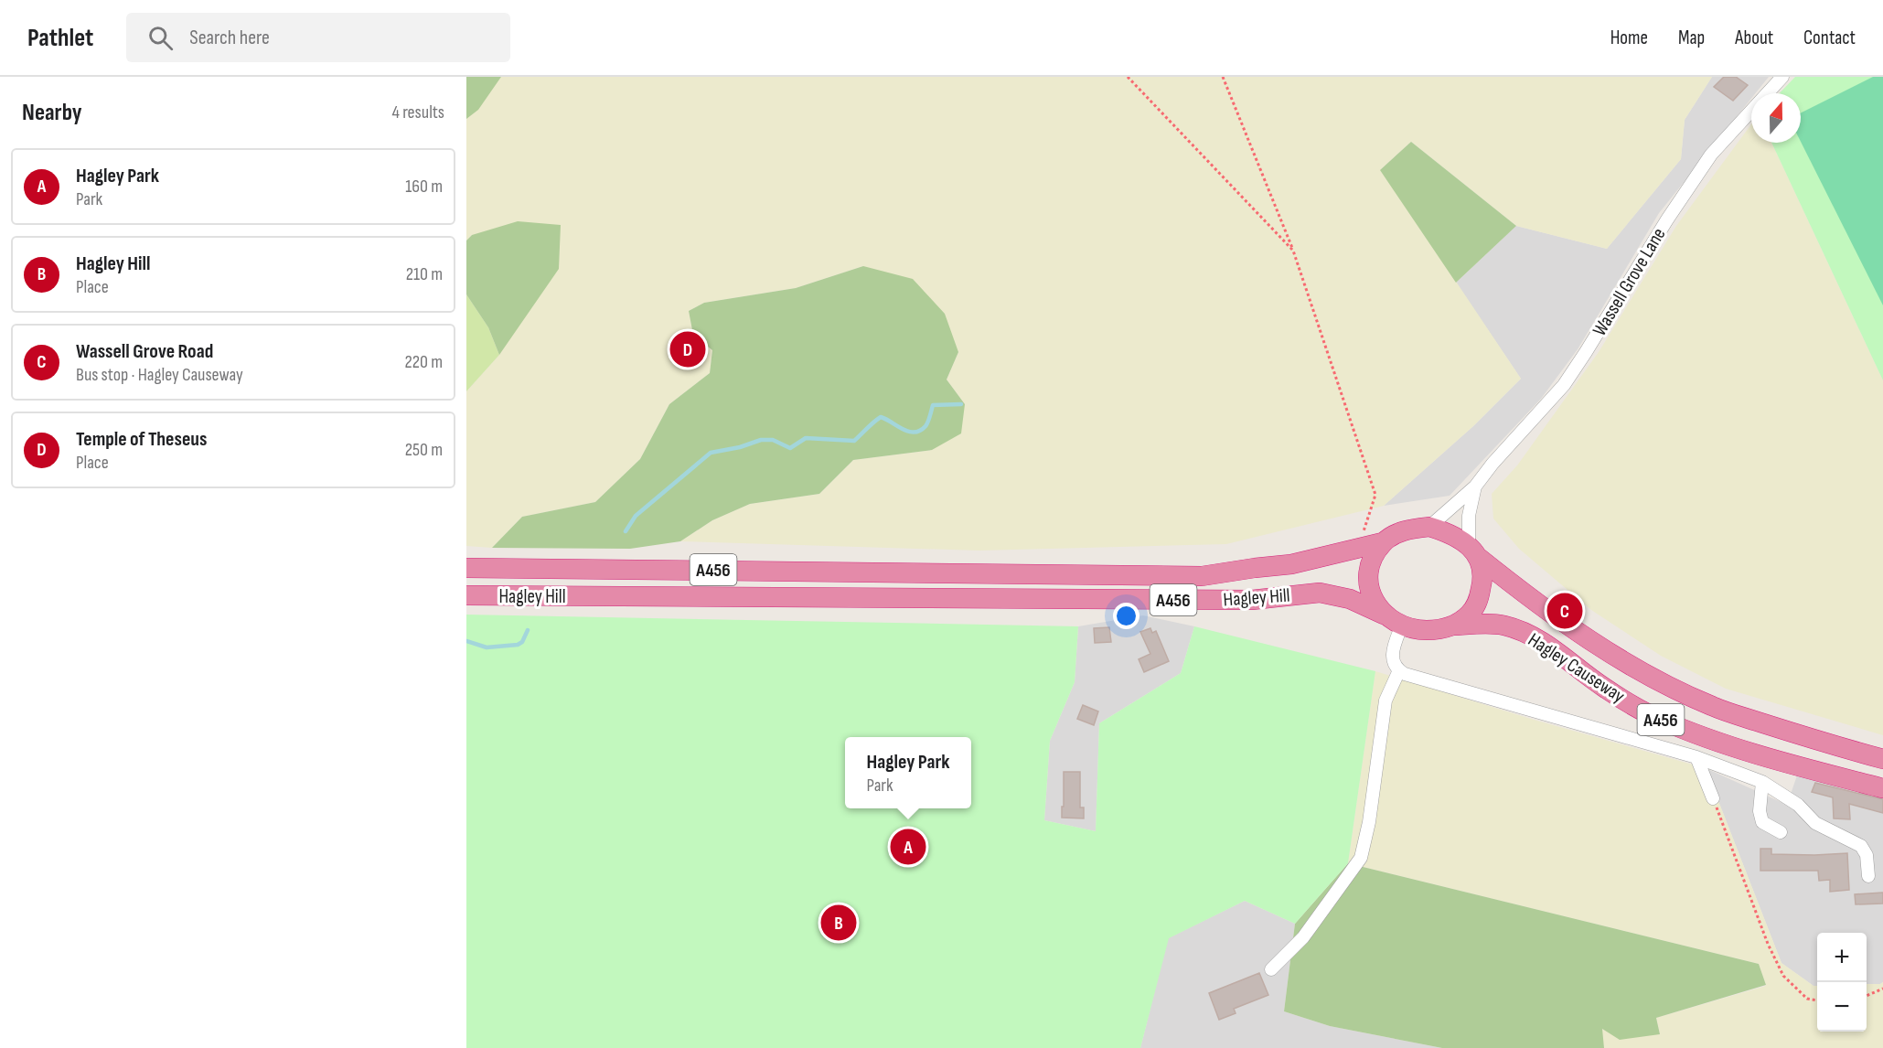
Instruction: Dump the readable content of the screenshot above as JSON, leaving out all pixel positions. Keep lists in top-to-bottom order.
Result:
{
  "streets": {
    "highway": ["A456", "Hagley Hill", "Hagley Causeway"],
    "street": ["Wassell Grove Lane"]
  },
  "crossings": [
    ["Wassell Grove Lane", "Hagley Hill"],
    ["Wassell Grove Lane", "Hagley Causeway"],
    ["Hagley Hill", "Hagley Causeway"]
  ],
  "north": "top",
  "page": {
    "header": "Pathlet",
    "search": "Search here",
    "nav": [
      "Home",
      "Map",
      "About",
      "Contact"
    ],
    "heading": ["Nearby", "4 results"],
    "list": [
      {
        "mark": "A",
        "name": "Hagley Park",
        "note": "Park",
        "value": "160 m"
      },
      {
        "mark": "B",
        "name": "Hagley Hill",
        "note": "Place",
        "value": "210 m"
      },
      {
        "mark": "C",
        "name": "Wassell Grove Road",
        "note": "Bus stop · Hagley Causeway",
        "value": "220 m"
      },
      {
        "mark": "D",
        "name": "Temple of Theseus",
        "note": "Place",
        "value": "250 m"
      }
    ],
    "pins": [
      "D",
      "C",
      "A",
      "B"
    ],
    "popup": ["Hagley Park", "Park"],
    "map_buttons": ["+", "−"]
  }
}
